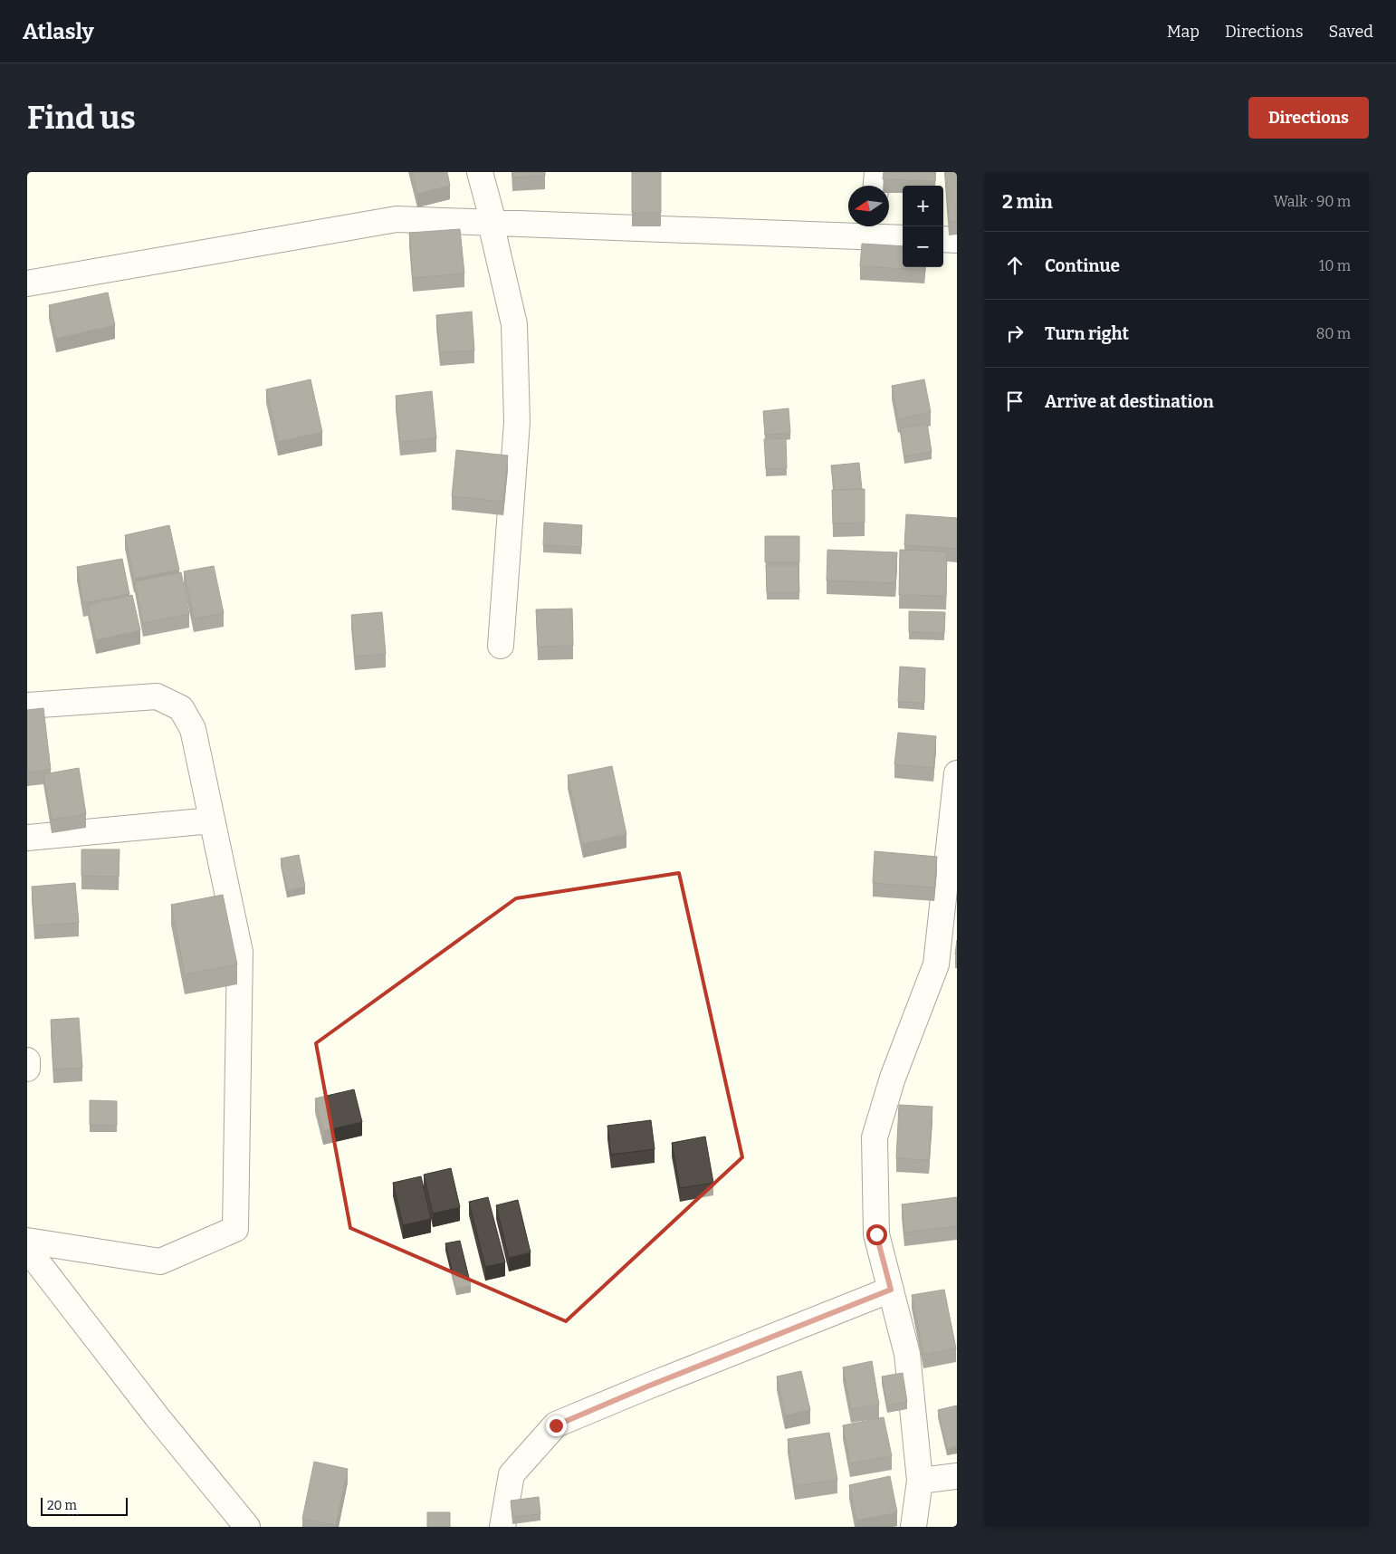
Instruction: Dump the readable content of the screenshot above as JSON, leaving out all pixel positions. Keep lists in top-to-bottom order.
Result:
{
  "scale_bar": "20 m",
  "north": "left",
  "page": {
    "header": "Atlasly",
    "nav": ["Map", "Directions", "Saved"],
    "buttons": "Directions",
    "title": "Find us",
    "heading": ["2 min", "Walk · 90 m"],
    "map_buttons": ["+", "−"],
    "list": [
      ["Continue", "10 m"],
      ["Turn right", "80 m"],
      "Arrive at destination"
    ],
    "scale": "20 m"
  }
}
